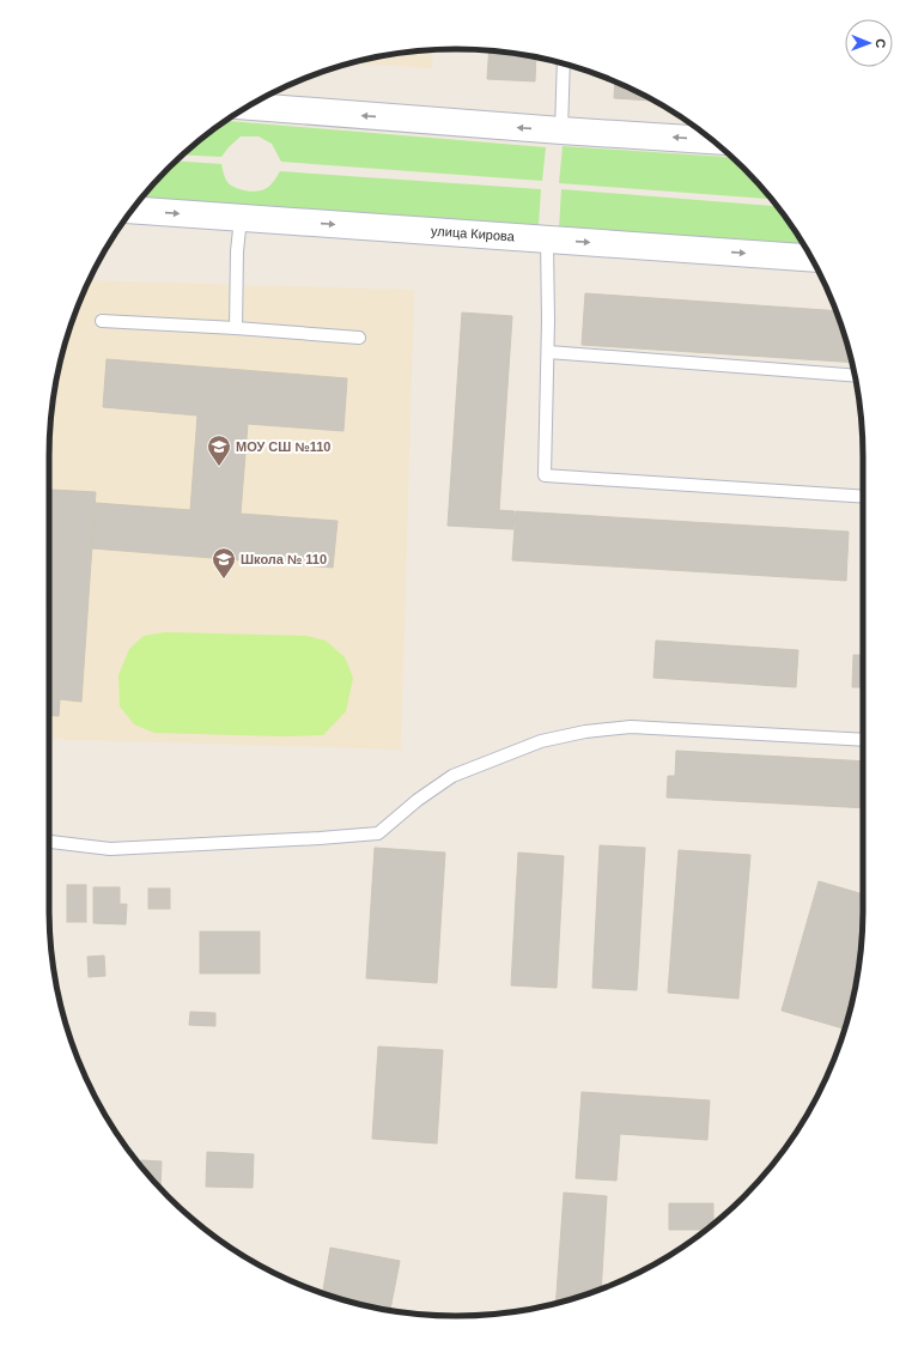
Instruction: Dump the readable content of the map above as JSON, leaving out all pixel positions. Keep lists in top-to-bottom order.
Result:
{
  "streets": {
    "main road": ["улица Кирова"]
  },
  "places": {
    "school or university": ["МОУ СШ №110", "Школа № 110"]
  },
  "north": "right"
}
